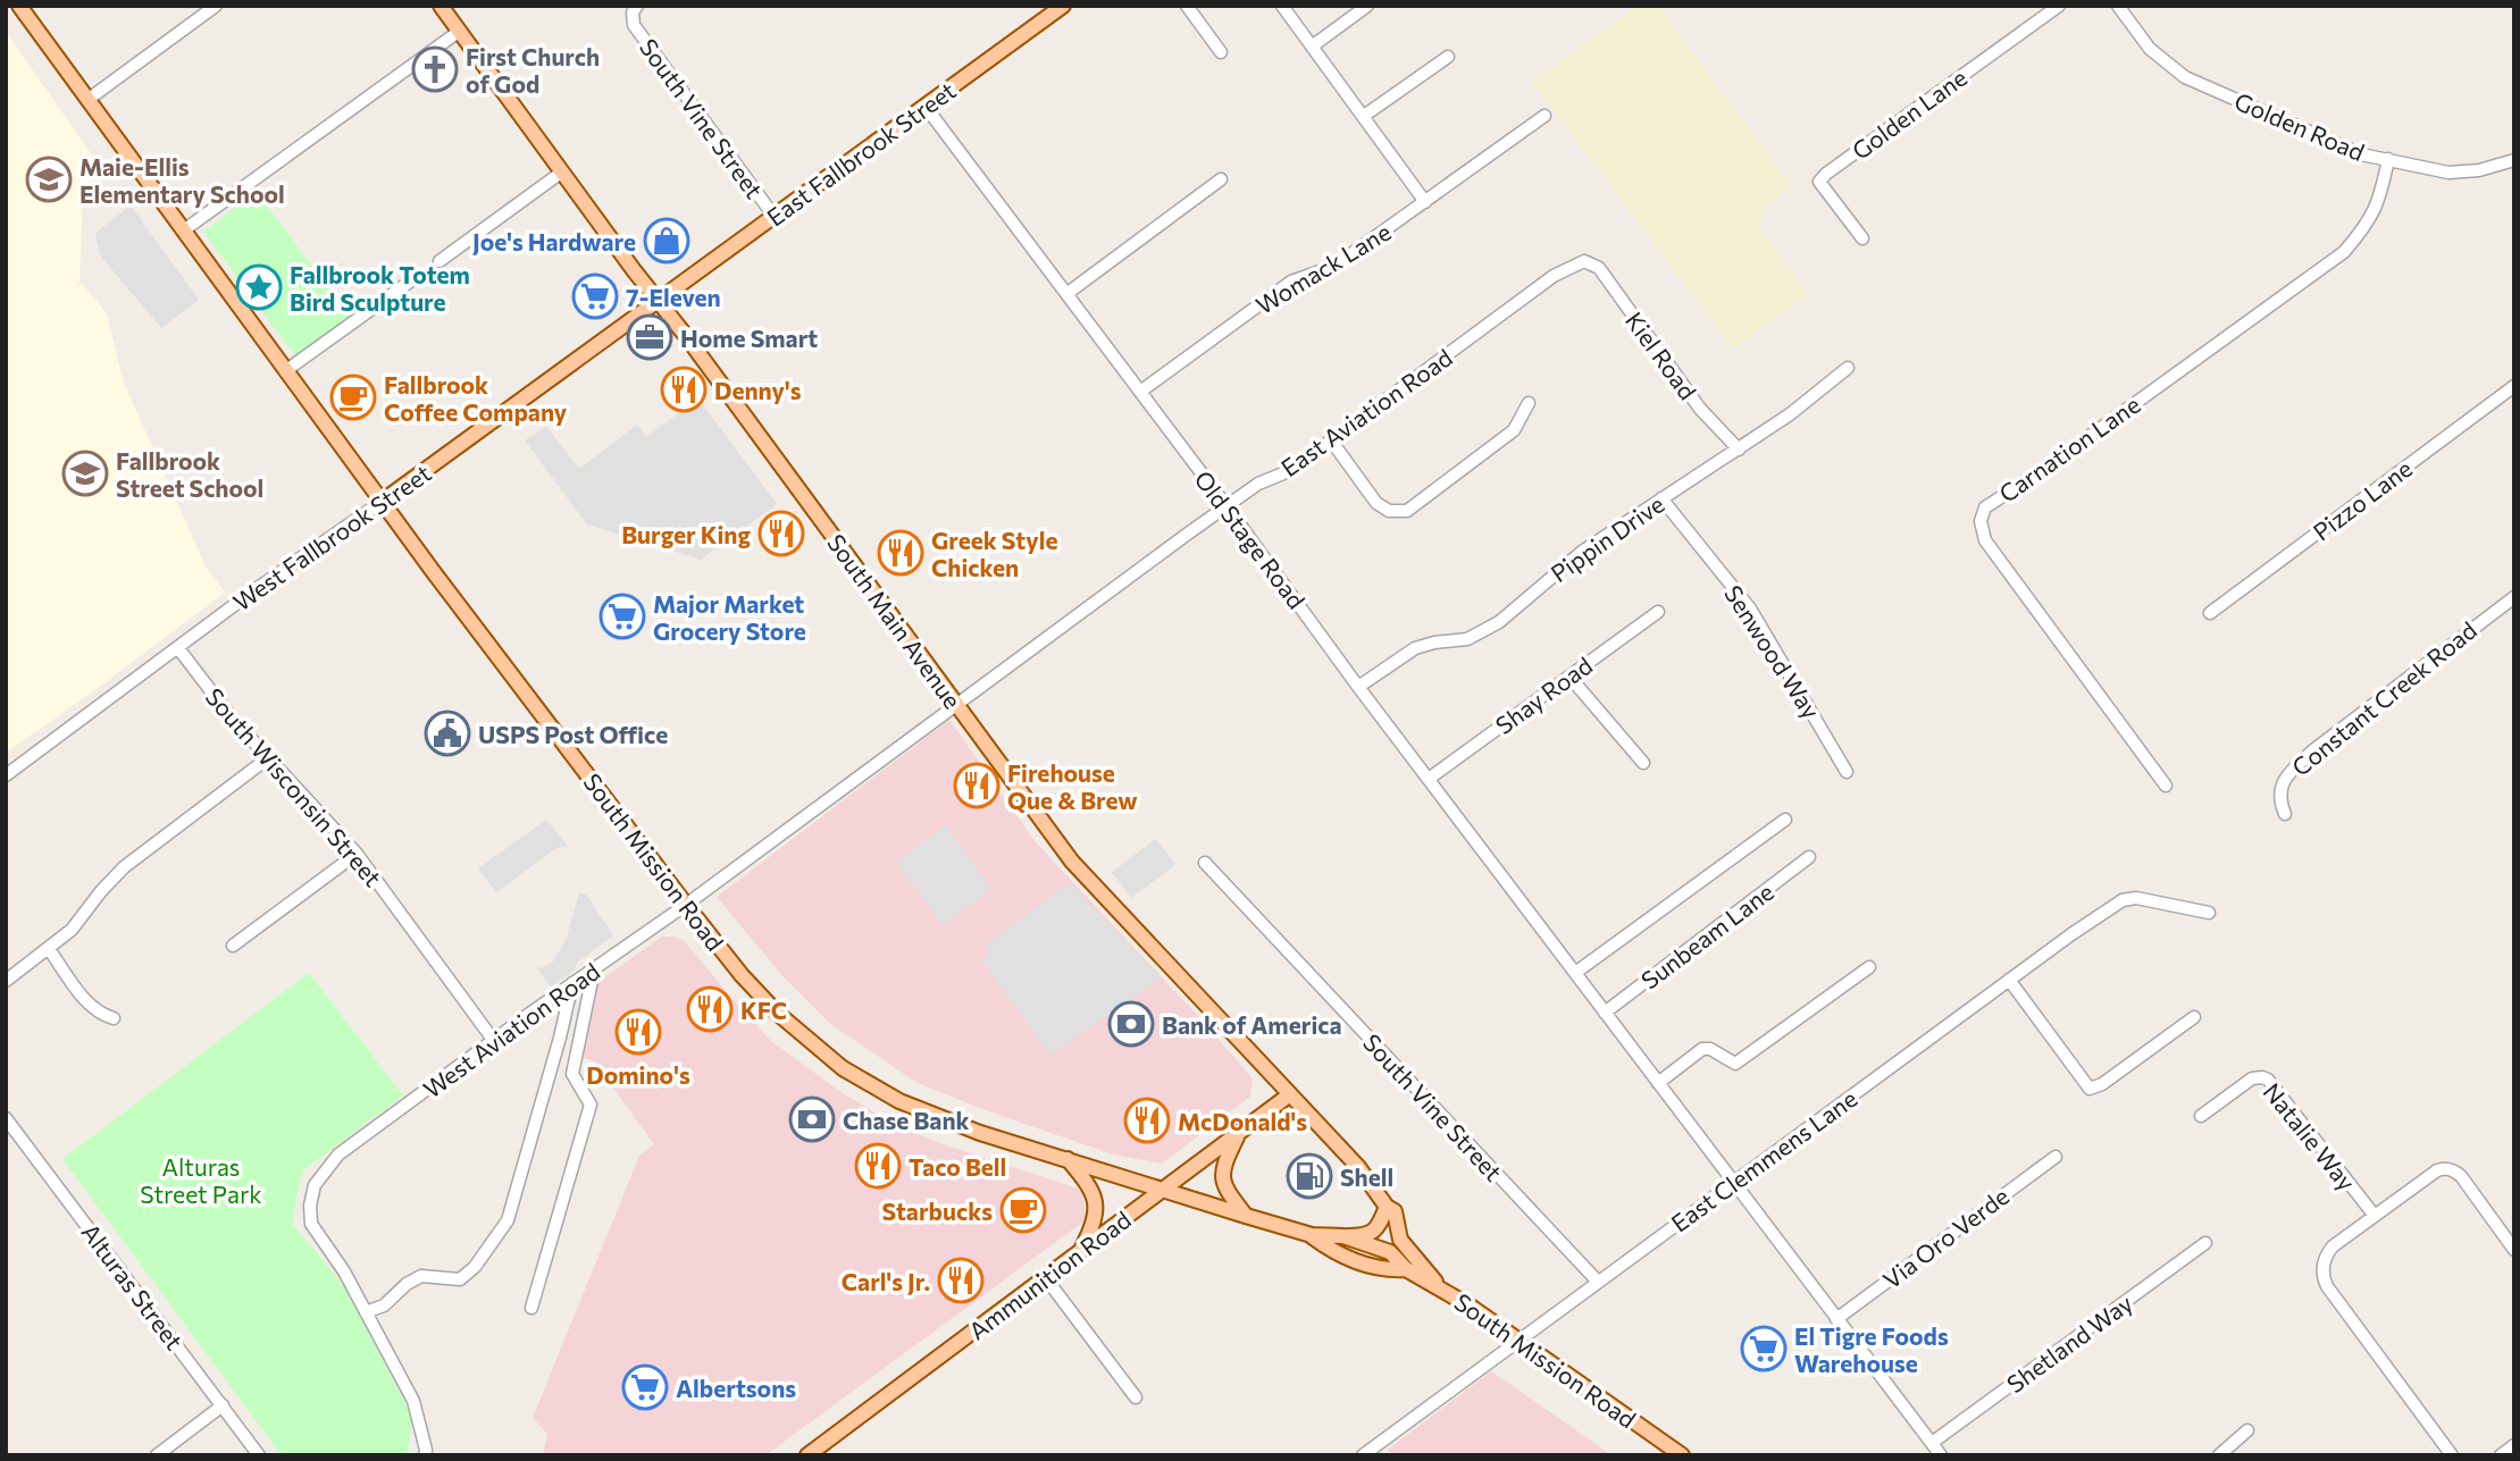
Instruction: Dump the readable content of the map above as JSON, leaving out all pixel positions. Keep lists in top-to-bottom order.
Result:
{
  "streets": {
    "main road": [
      "East Fallbrook Street",
      "West Fallbrook Street",
      "South Main Avenue",
      "South Mission Road",
      "Ammunition Road"
    ],
    "street": [
      "Golden Lane",
      "South Vine Street",
      "Golden Road",
      "Womack Lane",
      "Kiel Road",
      "East Aviation Road",
      "Carnation Lane",
      "Pizzo Lane",
      "Pippin Drive",
      "Old Stage Road",
      "Senwood Way",
      "Shay Road",
      "Constant Creek Road",
      "South Wisconsin Street",
      "Sunbeam Lane",
      "West Aviation Road",
      "Natalie Way",
      "East Clemmens Lane",
      "Via Oro Verde",
      "Alturas Street",
      "Shetland Way"
    ]
  },
  "crossings": [
    ["South Vine Street", "East Fallbrook Street"],
    ["South Vine Street", "East Clemmens Lane"],
    ["Golden Road", "Carnation Lane"],
    ["East Fallbrook Street", "West Fallbrook Street"],
    ["East Fallbrook Street", "Old Stage Road"],
    ["East Fallbrook Street", "South Main Avenue"],
    ["Womack Lane", "Old Stage Road"],
    ["Kiel Road", "East Aviation Road"],
    ["Kiel Road", "Pippin Drive"],
    ["East Aviation Road", "Old Stage Road"],
    ["East Aviation Road", "South Main Avenue"],
    ["East Aviation Road", "West Aviation Road"],
    ["West Fallbrook Street", "South Main Avenue"],
    ["West Fallbrook Street", "South Wisconsin Street"],
    ["West Fallbrook Street", "South Mission Road"],
    ["Pippin Drive", "Old Stage Road"],
    ["Pippin Drive", "Senwood Way"],
    ["Old Stage Road", "Shay Road"],
    ["Old Stage Road", "Sunbeam Lane"],
    ["Old Stage Road", "East Clemmens Lane"],
    ["Old Stage Road", "Via Oro Verde"],
    ["Old Stage Road", "Shetland Way"],
    ["South Main Avenue", "South Mission Road"],
    ["South Main Avenue", "West Aviation Road"],
    ["South Main Avenue", "Ammunition Road"],
    ["South Wisconsin Street", "West Aviation Road"],
    ["South Mission Road", "West Aviation Road"],
    ["South Mission Road", "East Clemmens Lane"],
    ["South Mission Road", "Ammunition Road"]
  ],
  "parks": ["Alturas Street Park"],
  "places": {
    "church": ["First Church of God"],
    "school or university": ["Maie-Ellis Elementary School", "Fallbrook Street School"],
    "shop": ["Joe's Hardware"],
    "place": ["Fallbrook Totem Bird Sculpture"],
    "supermarket": [
      "7-Eleven",
      "Major Market Grocery Store",
      "El Tigre Foods Warehouse",
      "Albertsons"
    ],
    "office": ["Home Smart"],
    "restaurant": [
      "Denny's",
      "Burger King",
      "Greek Style Chicken",
      "Firehouse Que & Brew",
      "KFC",
      "Domino's",
      "McDonald's",
      "Taco Bell",
      "Carl's Jr."
    ],
    "cafe": ["Fallbrook Coffee Company", "Starbucks"],
    "public building": ["USPS Post Office"],
    "bank": ["Bank of America", "Chase Bank"],
    "fuel station": ["Shell"]
  }
}
